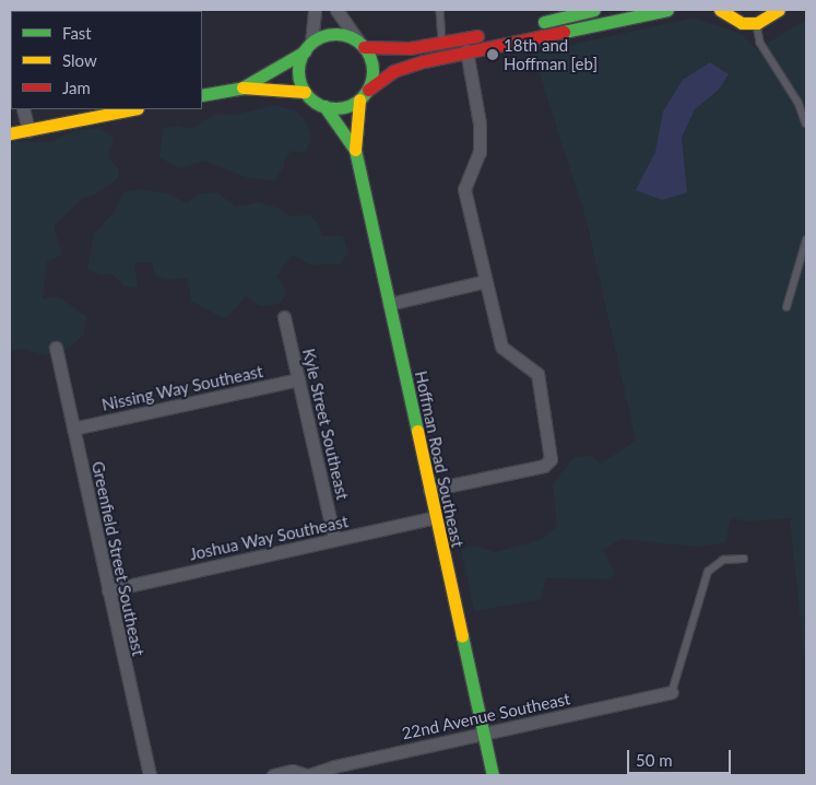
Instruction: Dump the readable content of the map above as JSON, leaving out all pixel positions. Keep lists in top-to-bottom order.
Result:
{
  "streets": {
    "street": [
      "Nissing Way Southeast",
      "Kyle Street Southeast",
      "Hoffman Road Southeast",
      "Joshua Way Southeast",
      "Greenfield Street Southeast",
      "22nd Avenue Southeast"
    ]
  },
  "crossings": [
    ["Nissing Way Southeast", "Kyle Street Southeast"],
    ["Nissing Way Southeast", "Greenfield Street Southeast"],
    ["Kyle Street Southeast", "Joshua Way Southeast"],
    ["Hoffman Road Southeast", "Joshua Way Southeast"],
    ["Hoffman Road Southeast", "22nd Avenue Southeast"],
    ["Joshua Way Southeast", "Greenfield Street Southeast"]
  ],
  "places": ["18th and Hoffman [eb]"],
  "legend": ["Fast", "Slow", "Jam"],
  "scale_bar": "50 m"
}
